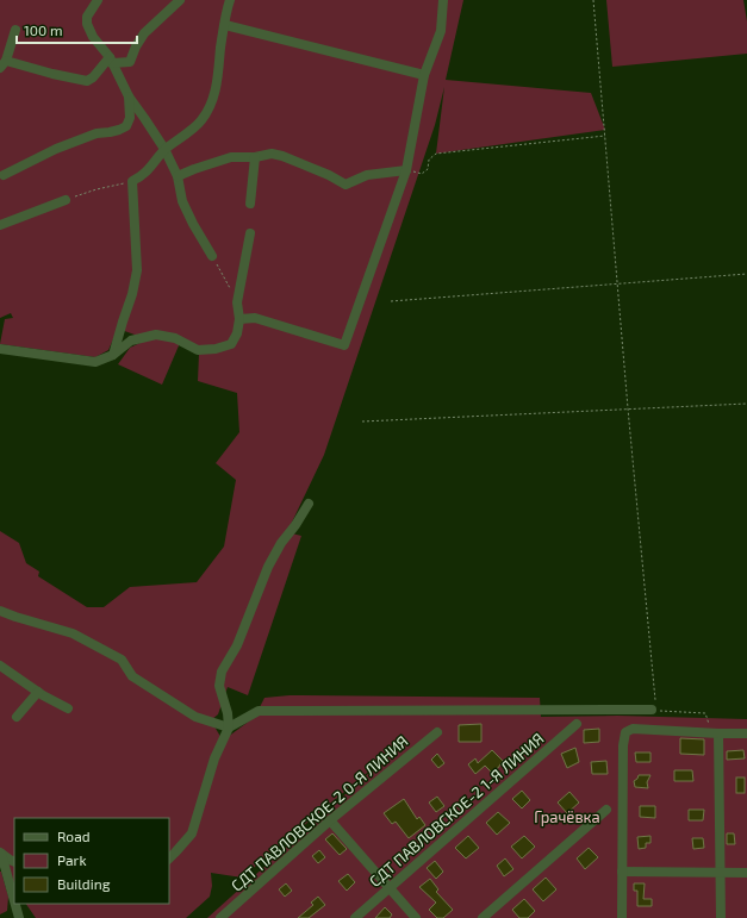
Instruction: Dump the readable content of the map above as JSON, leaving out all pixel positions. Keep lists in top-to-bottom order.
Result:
{
  "streets": {
    "street": ["СДТ ПАВЛОВСКОЕ-2 1-Я ЛИНИЯ", "СДТ ПАВЛОВСКОЕ-2 0-Я ЛИНИЯ"]
  },
  "parks": ["Грачёвка"],
  "legend": ["Road", "Park", "Building"],
  "scale_bar": "100 m"
}
